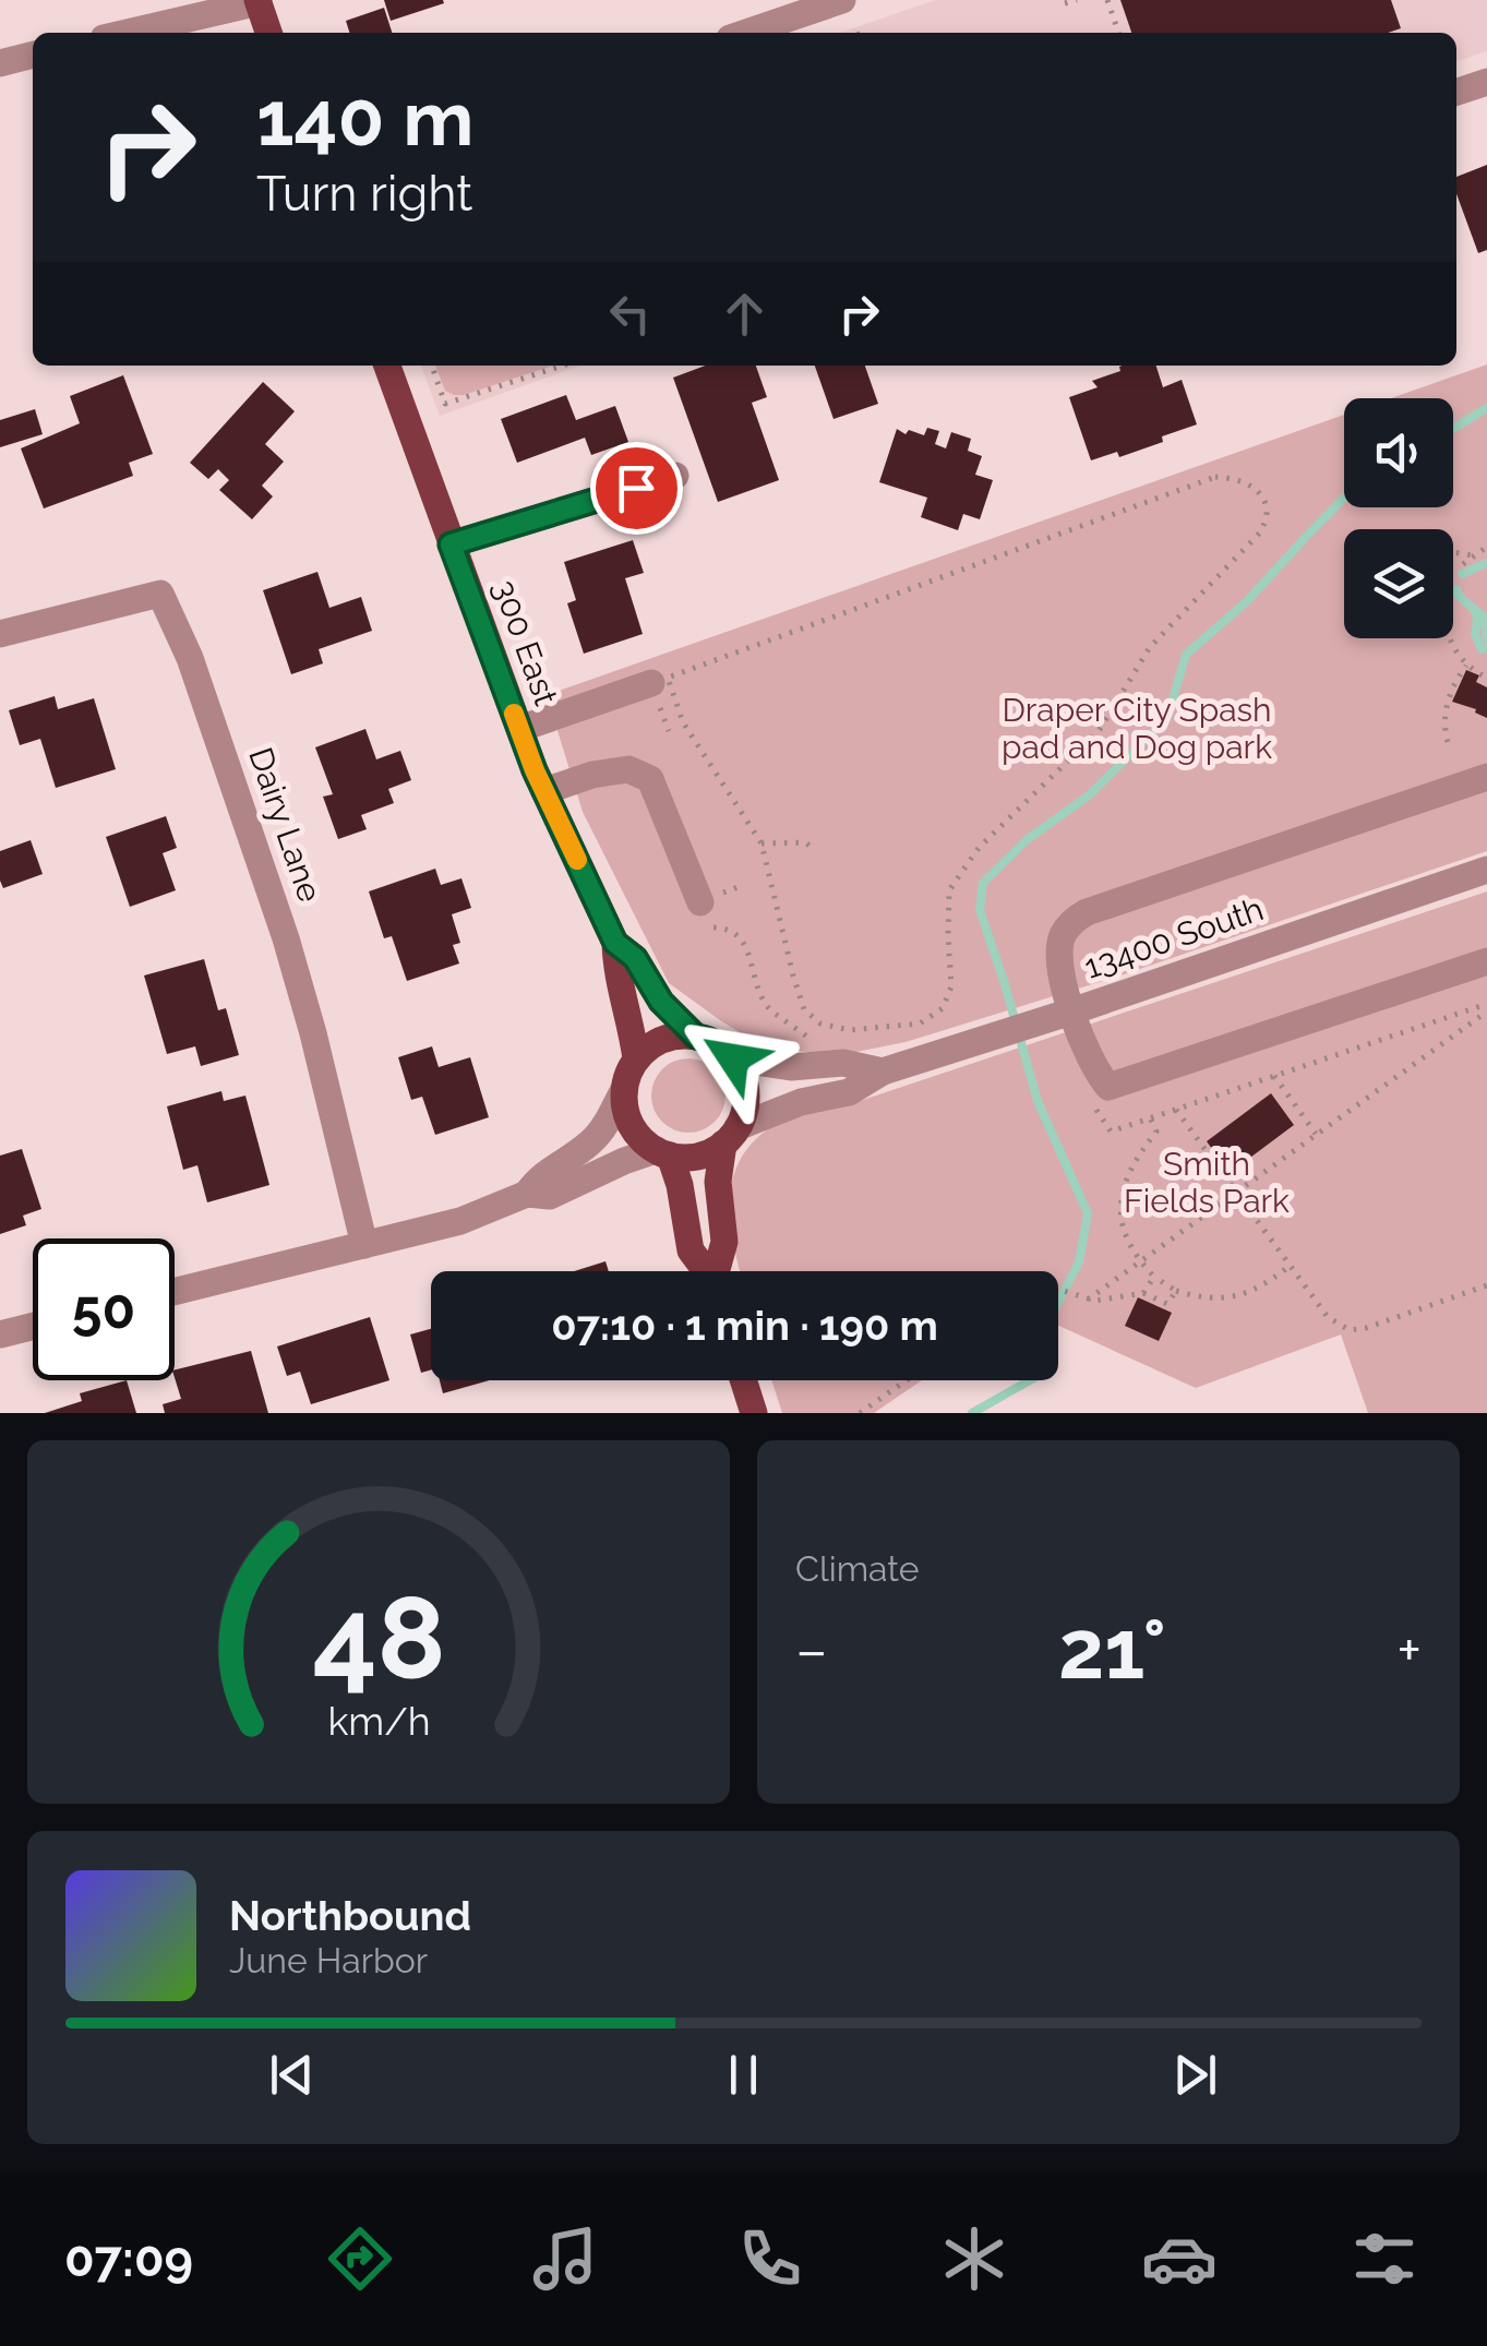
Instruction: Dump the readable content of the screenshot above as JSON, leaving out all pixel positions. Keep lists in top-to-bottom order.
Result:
{
  "streets": {
    "main road": ["300 East"],
    "street": ["Dairy Lane", "13400 South"]
  },
  "crossings": [
    ["300 East", "13400 South"]
  ],
  "parks": ["Draper City Spash pad and Dog park", "Smith Fields Park"],
  "page": {
    "turn": ["140 m", "Turn right"],
    "limit": "50",
    "trip": "07:10 · 1 min · 190 m",
    "tile": "Climate",
    "heat": ["−", "21°", "+"],
    "song": ["Northbound", "June Harbor"],
    "tabs": "07:09",
    "gauge": ["48", "km/h"]
  }
}
